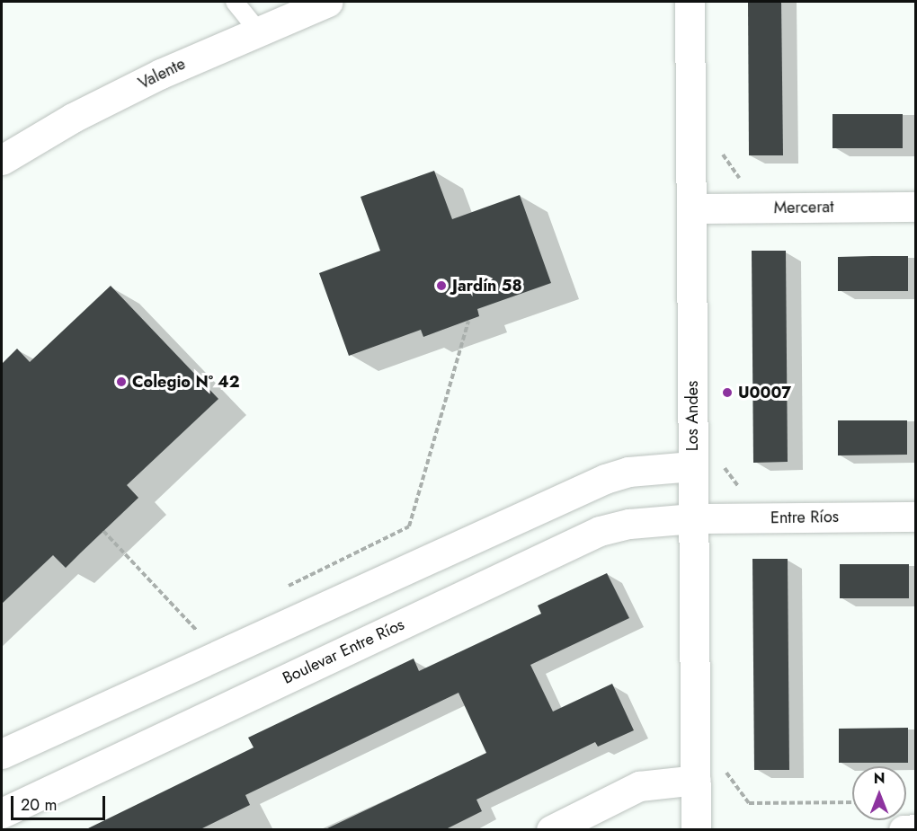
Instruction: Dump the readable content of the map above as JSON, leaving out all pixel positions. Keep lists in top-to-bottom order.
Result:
{
  "streets": {
    "street": [
      "Valente",
      "Mercerat",
      "Los Andes",
      "Entre Ríos",
      "Boulevar Entre Ríos"
    ]
  },
  "crossings": [
    ["Mercerat", "Los Andes"],
    ["Los Andes", "Entre Ríos"],
    ["Los Andes", "Boulevar Entre Ríos"],
    ["Entre Ríos", "Boulevar Entre Ríos"]
  ],
  "places": ["Jardín 58", "Colegio Nº 42", "U0007"],
  "scale_bar": "20 m",
  "north": "top"
}
